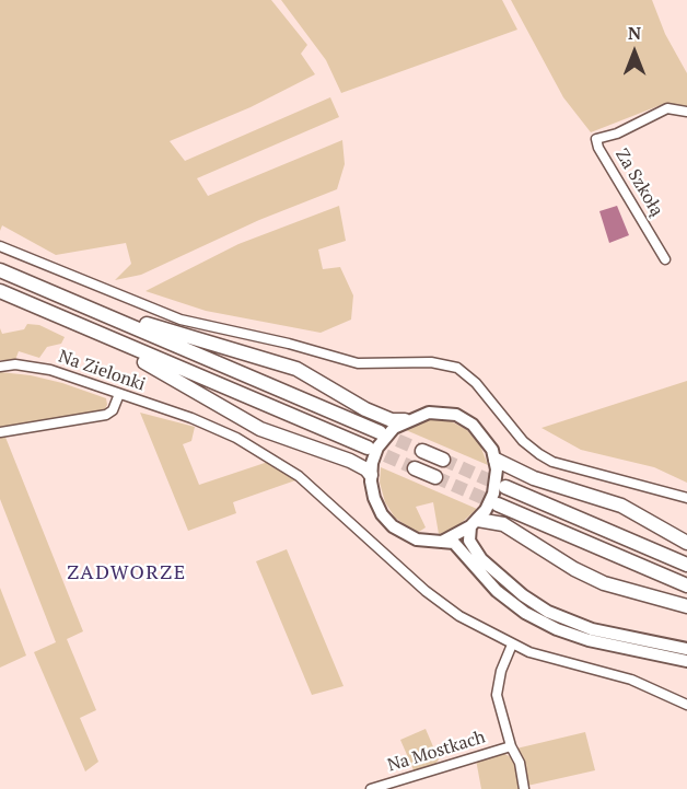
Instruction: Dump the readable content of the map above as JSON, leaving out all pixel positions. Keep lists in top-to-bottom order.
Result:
{
  "streets": {
    "street": ["Za Szkołą", "Na Zielonki", "Na Mostkach"]
  },
  "districts": ["ZADWORZE"],
  "north": "top"
}
